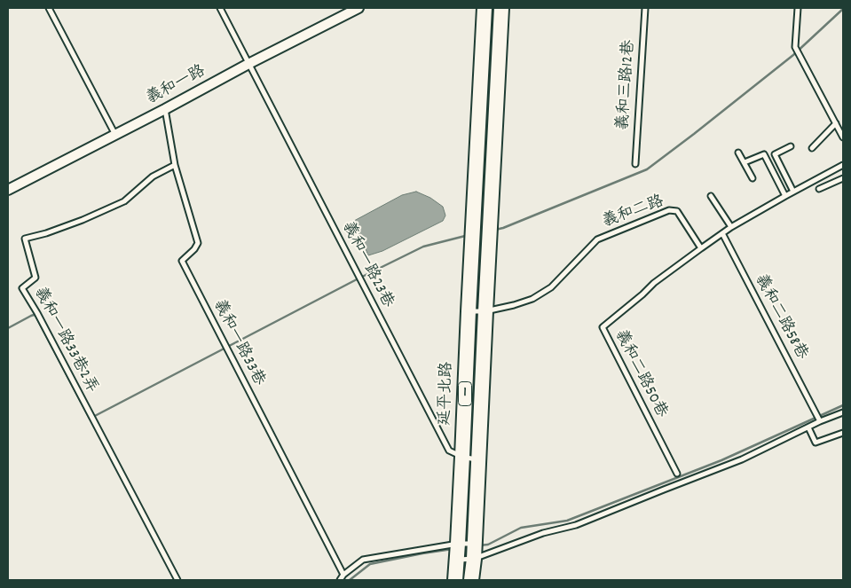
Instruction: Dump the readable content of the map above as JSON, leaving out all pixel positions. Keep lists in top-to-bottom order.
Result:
{
  "streets": {
    "main road": ["延平北路", "1"],
    "street": ["義和一路"],
    "lane": [
      "義和三路12巷",
      "義和二路",
      "義和一路23巷",
      "義和二路58巷",
      "義和一路33巷2弄",
      "義和一路33巷",
      "義和二路50巷"
    ]
  },
  "crossings": [
    ["義和一路", "義和一路23巷"],
    ["義和一路", "義和一路33巷"],
    ["義和二路", "義和二路50巷"],
    ["義和二路", "延平北路"],
    ["義和二路", "1"],
    ["義和一路23巷", "延平北路"],
    ["義和一路23巷", "1"],
    ["義和一路33巷2弄", "義和一路33巷"],
    ["延平北路", "1"]
  ]
}
